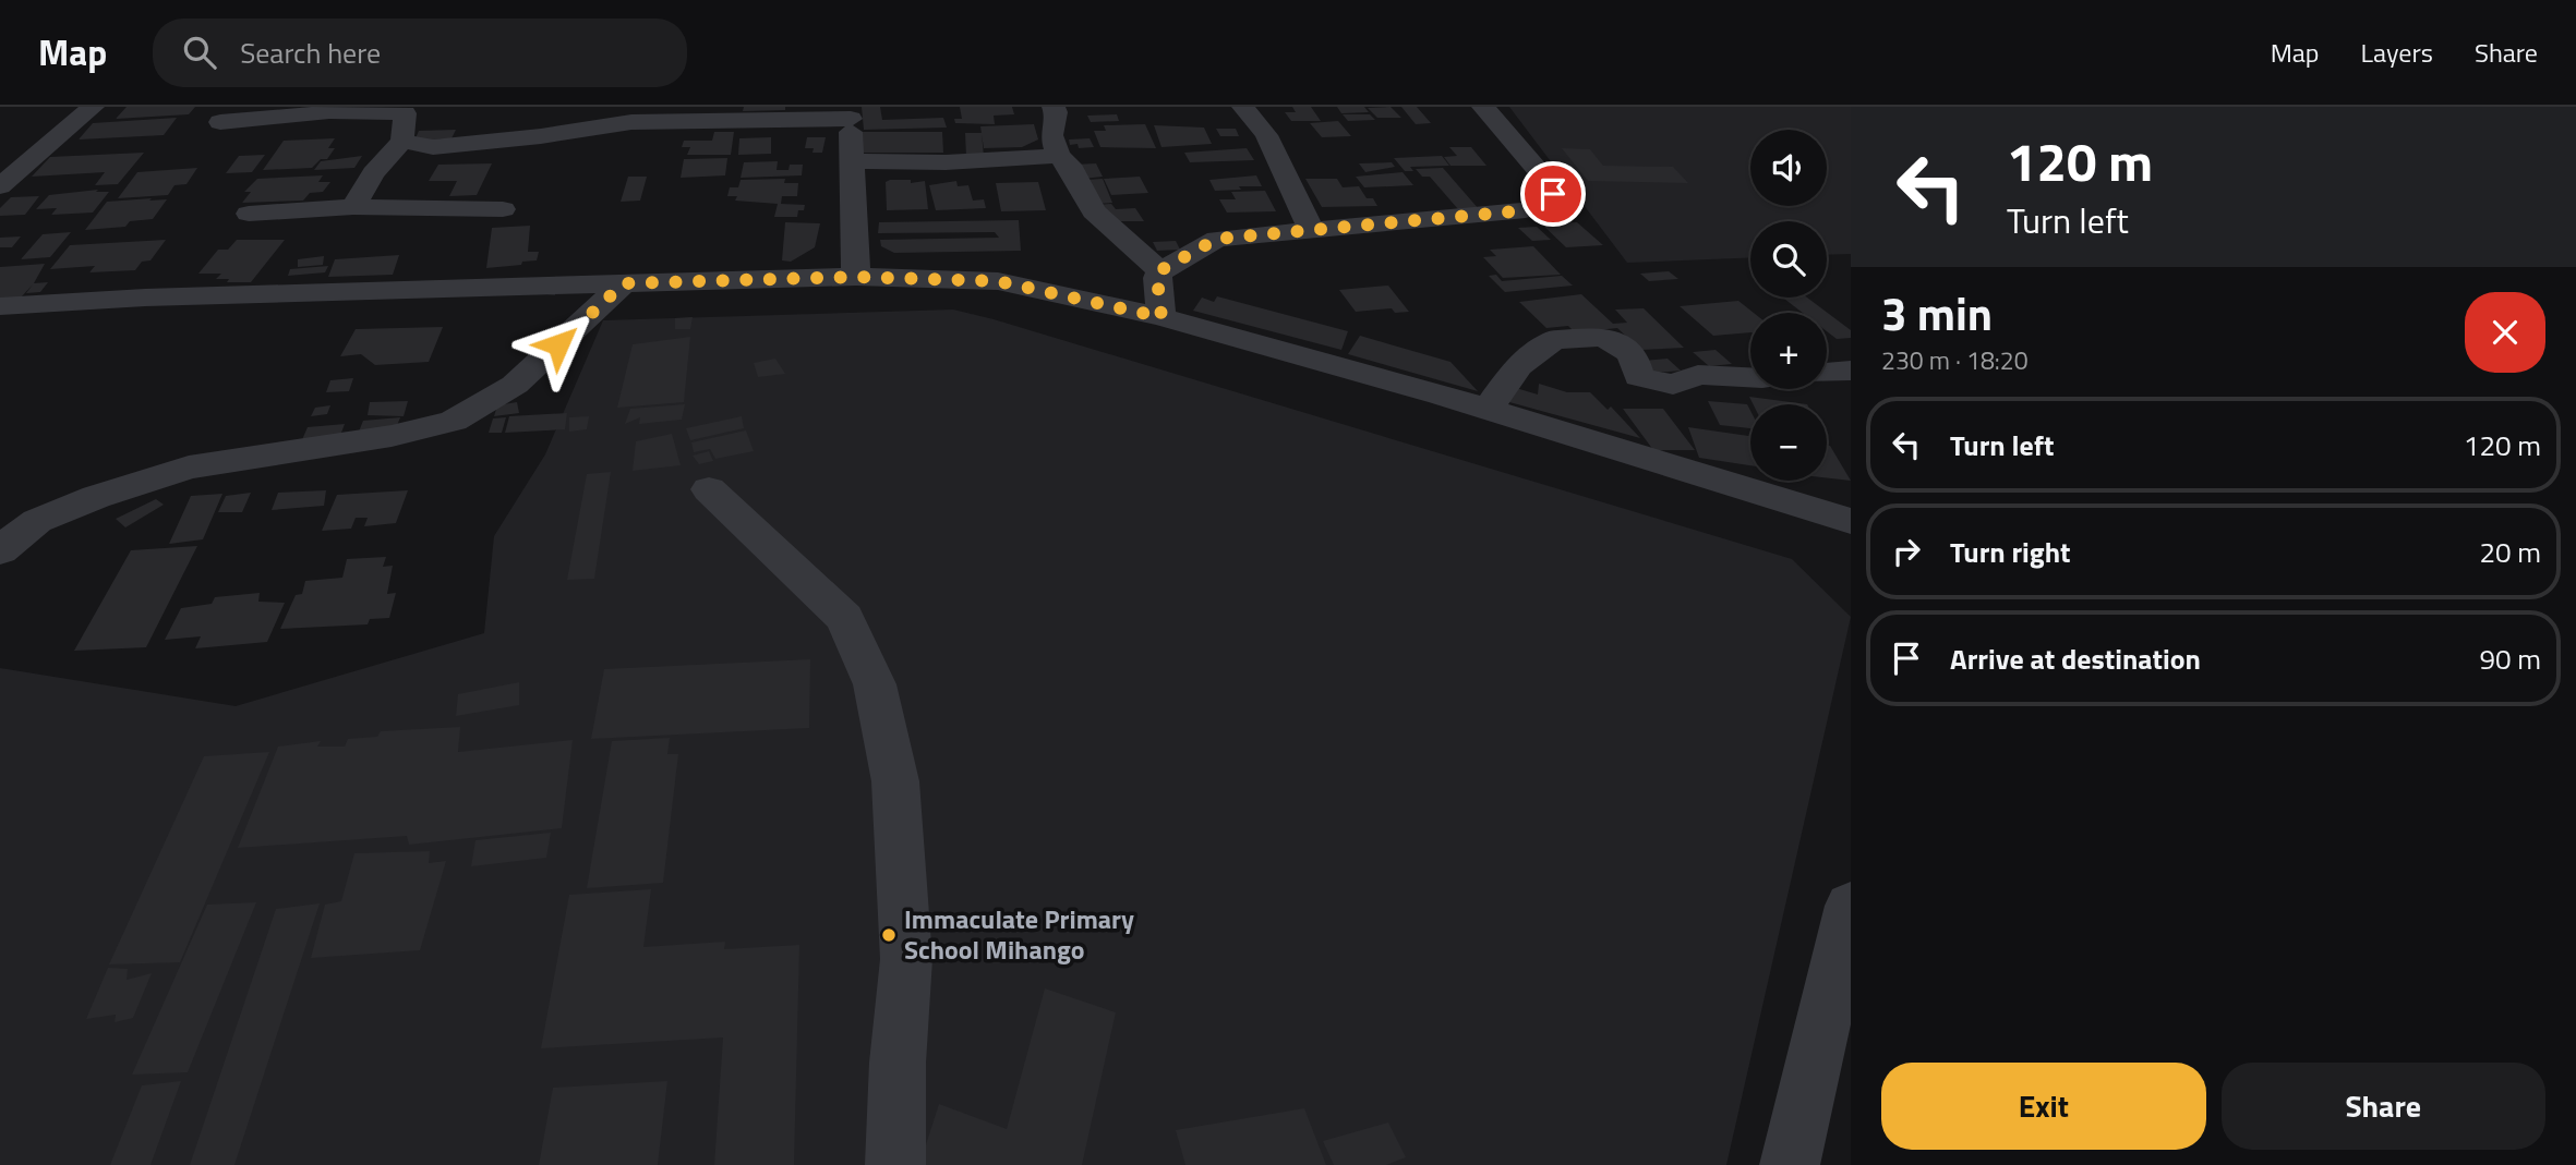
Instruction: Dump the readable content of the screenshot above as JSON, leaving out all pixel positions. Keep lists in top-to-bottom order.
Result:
{
  "places": ["Immaculate Primary School Mihango"],
  "page": {
    "header": "Map",
    "search": "Search here",
    "nav": ["Map", "Layers", "Share"],
    "turn": ["120 m", "Turn left"],
    "map_buttons": ["+", "−"],
    "heading": ["3 min", "230 m · 18:20"],
    "list": [
      {
        "name": "Turn left",
        "value": "120 m"
      },
      {
        "name": "Turn right",
        "value": "20 m"
      },
      {
        "name": "Arrive at destination",
        "value": "90 m"
      }
    ],
    "buttons": ["Exit", "Share"]
  }
}
